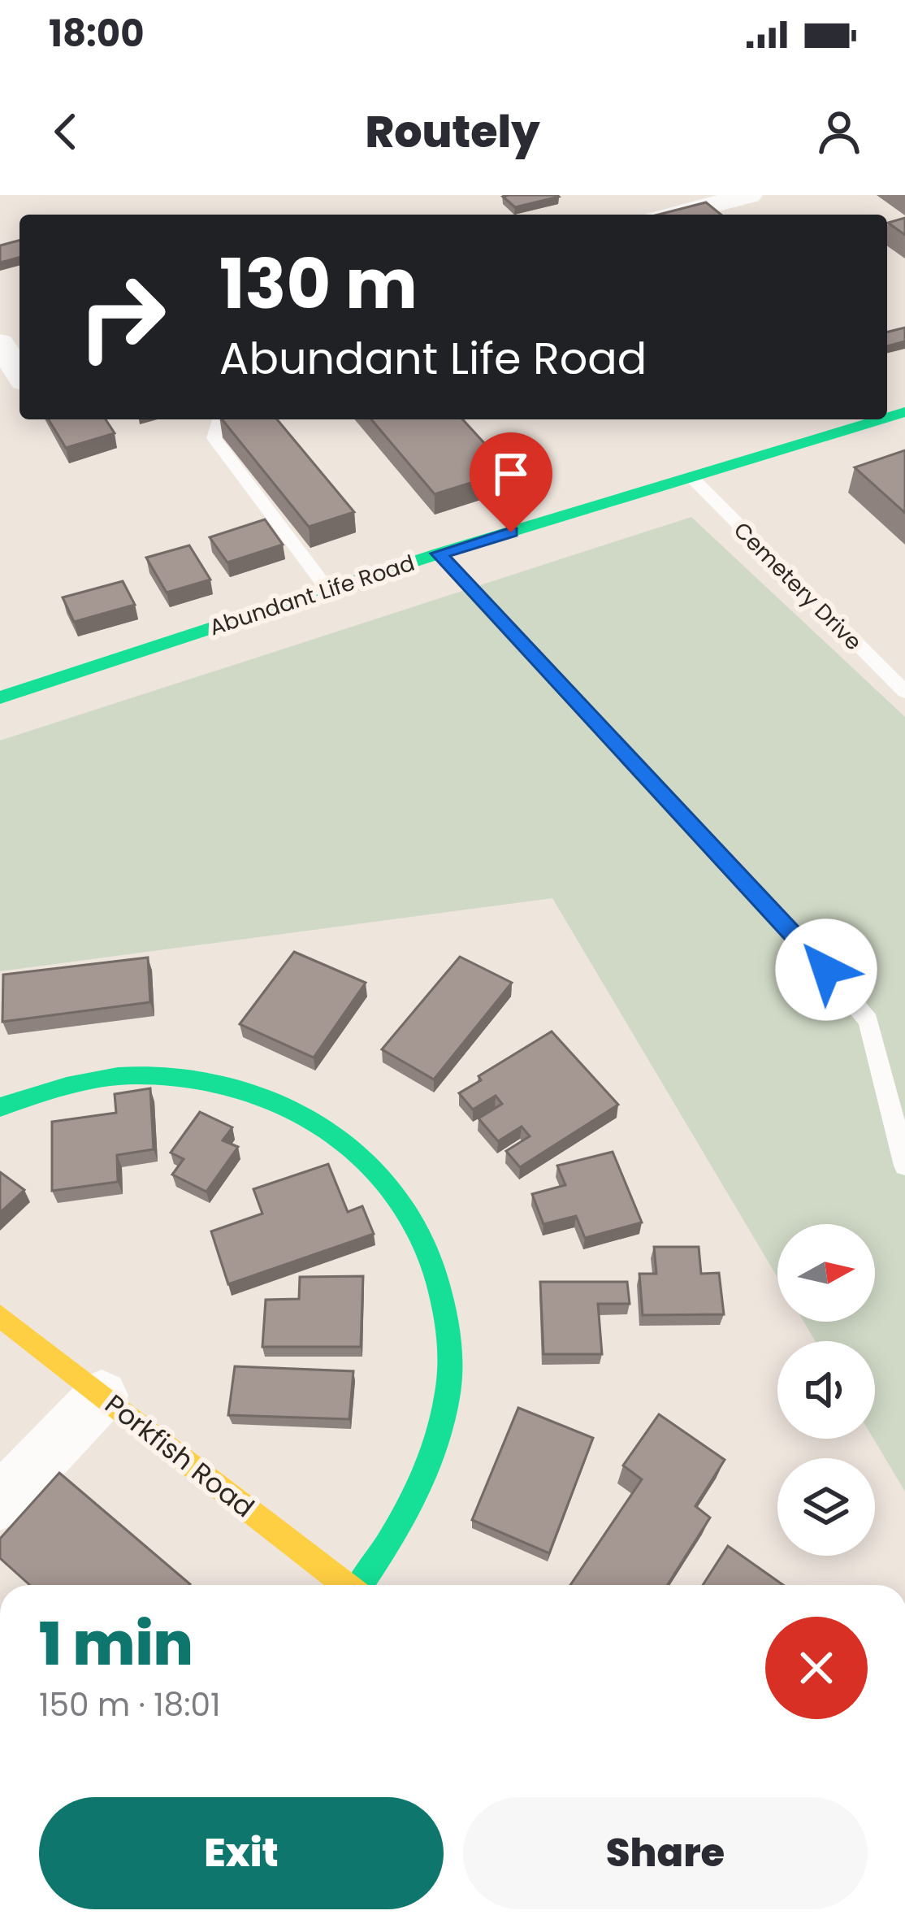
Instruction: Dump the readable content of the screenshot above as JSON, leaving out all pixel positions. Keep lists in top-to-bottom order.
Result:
{
  "streets": {
    "street": ["Abundant Life Road", "Porkfish Road"],
    "lane": ["Cemetery Drive"]
  },
  "crossings": [
    ["Cemetery Drive", "Abundant Life Road"]
  ],
  "north": "right",
  "page": {
    "status": "18:00",
    "header": "Routely",
    "turn": ["130 m", "Abundant Life Road"],
    "heading": ["1 min", "150 m · 18:01"],
    "buttons": ["Exit", "Share"]
  }
}
